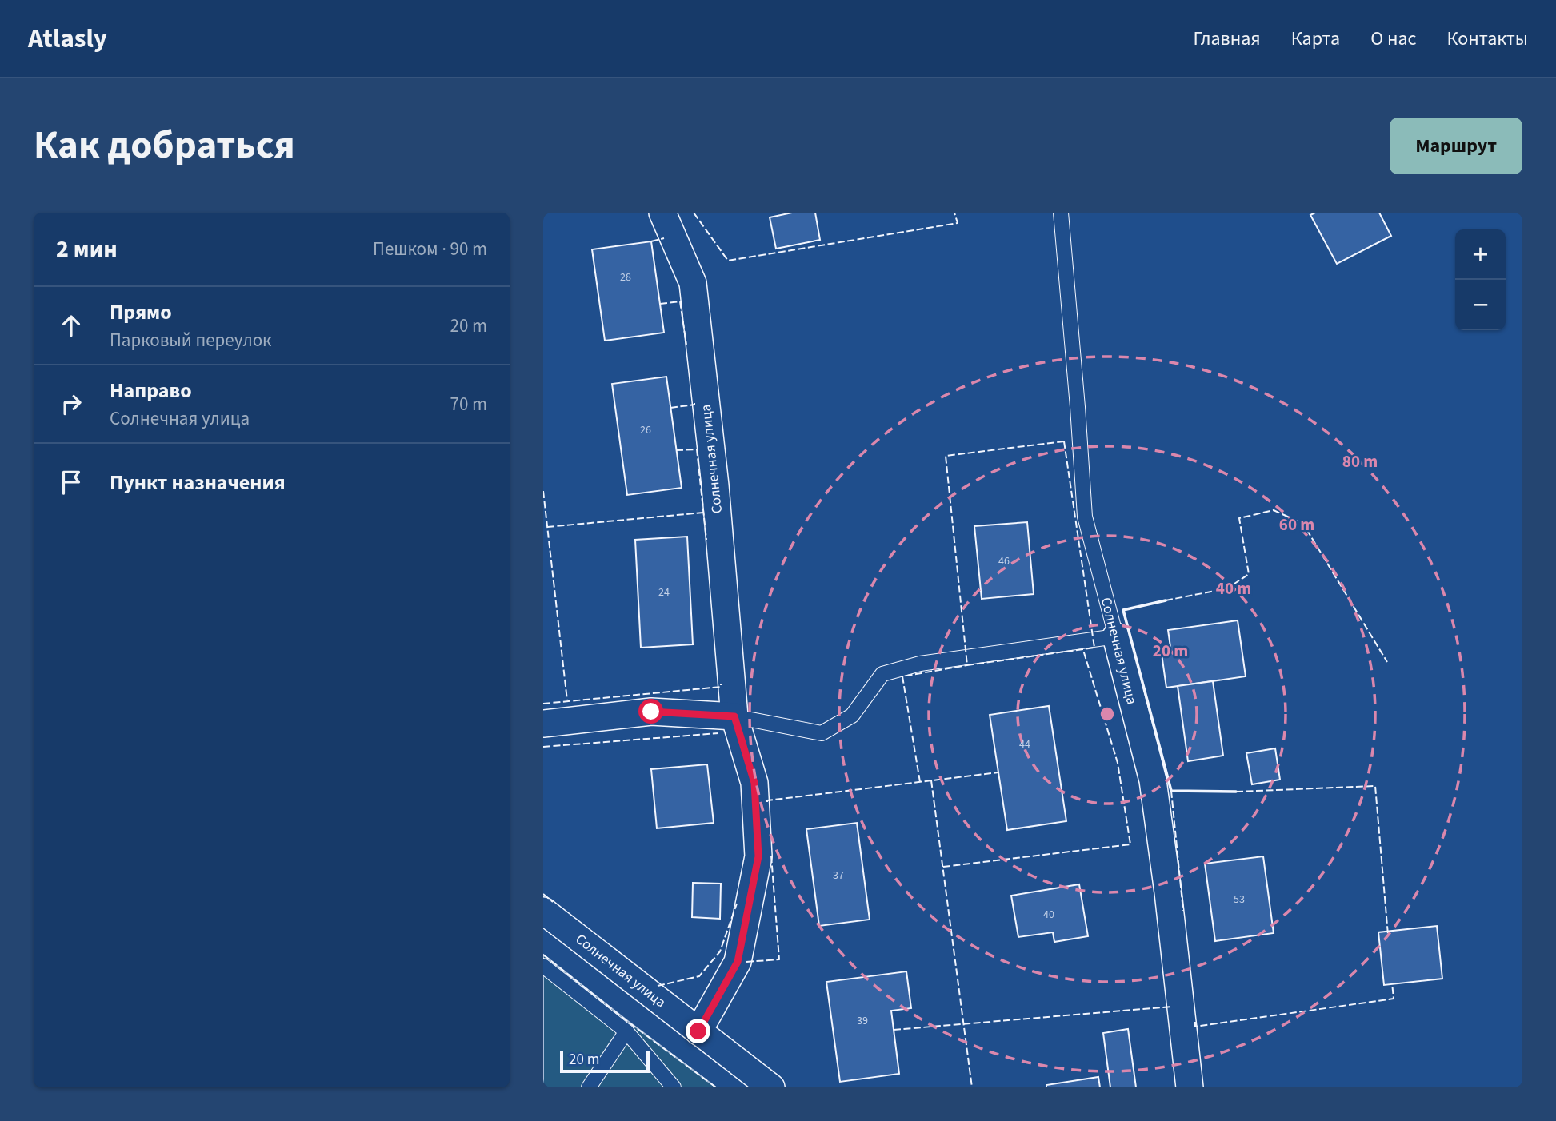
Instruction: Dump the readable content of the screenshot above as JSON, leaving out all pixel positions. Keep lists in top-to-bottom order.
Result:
{
  "streets": {
    "street": ["Солнечная улица"]
  },
  "house_numbers": [
    "28",
    "26",
    "46",
    "24",
    "44",
    "37",
    "53",
    "40",
    "39"
  ],
  "scale_bar": "20 m",
  "page": {
    "header": "Atlasly",
    "nav": [
      "Главная",
      "Карта",
      "О нас",
      "Контакты"
    ],
    "title": "Как добраться",
    "buttons": "Маршрут",
    "heading": ["2 мин", "Пешком · 90 m"],
    "map_buttons": ["+", "−"],
    "list": [
      ["Прямо", "Парковый переулок", "20 m"],
      ["Направо", "Солнечная улица", "70 m"],
      "Пункт назначения"
    ],
    "scale": "20 m"
  },
  "rings": [
    "80 m",
    "60 m",
    "40 m",
    "20 m"
  ]
}
